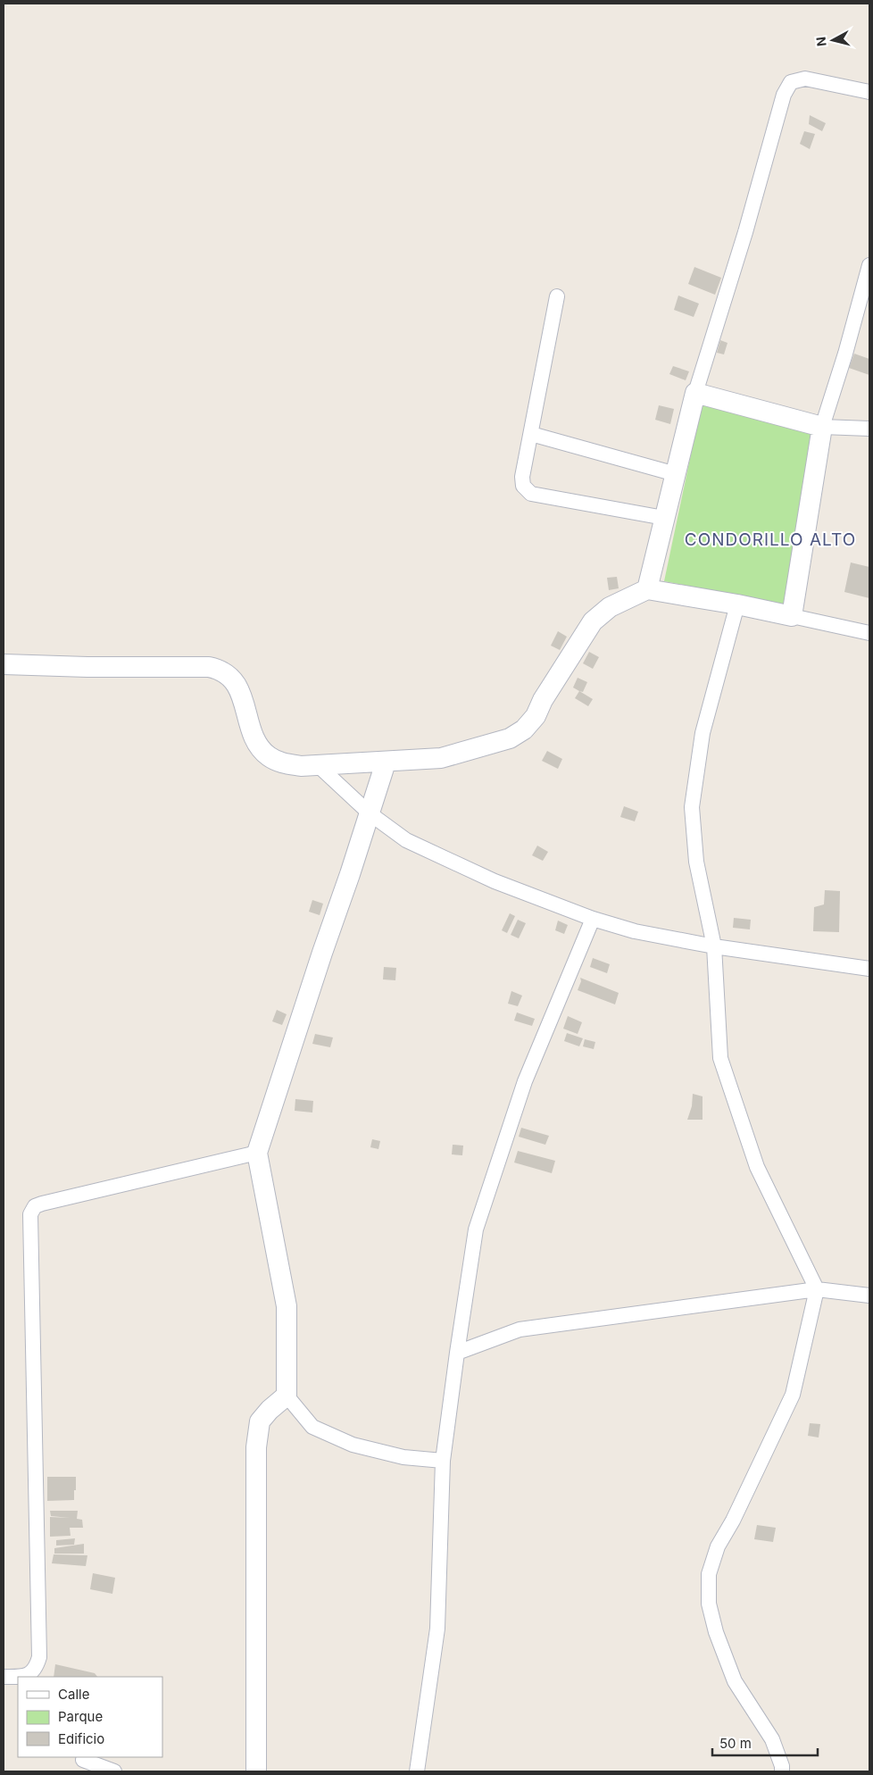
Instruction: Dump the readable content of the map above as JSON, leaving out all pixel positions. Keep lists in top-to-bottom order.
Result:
{
  "districts": ["CONDORILLO ALTO"],
  "legend": ["Calle", "Parque", "Edificio"],
  "scale_bar": "50 m",
  "north": "left"
}
